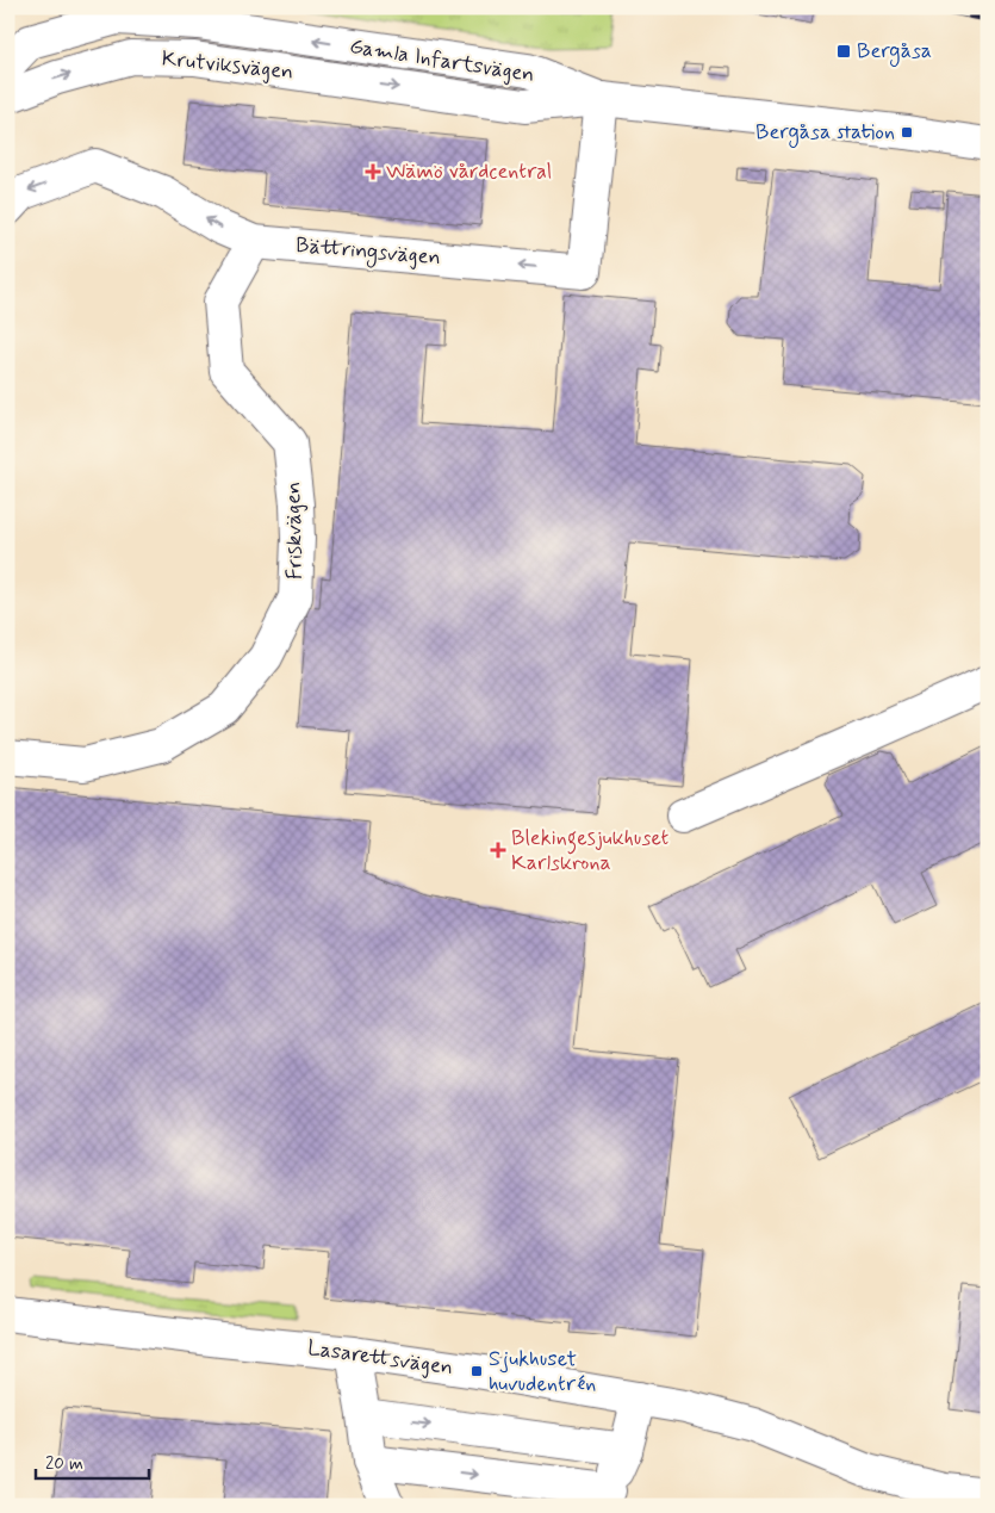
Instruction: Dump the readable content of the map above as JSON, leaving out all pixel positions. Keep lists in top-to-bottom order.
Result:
{
  "streets": {
    "street": [
      "Gamla Infartsvägen",
      "Krutviksvägen",
      "Bättringsvägen",
      "Friskvägen",
      "Lasarettsvägen"
    ]
  },
  "crossings": [
    ["Gamla Infartsvägen", "Krutviksvägen"],
    ["Gamla Infartsvägen", "Bättringsvägen"],
    ["Bättringsvägen", "Friskvägen"]
  ],
  "places": {
    "transit": ["Bergåsa", "Bergåsa station", "Sjukhuset huvudentrén"],
    "health": ["Wämö vårdcentral", "Blekingesjukhuset Karlskrona"]
  },
  "scale_bar": "20 m"
}
